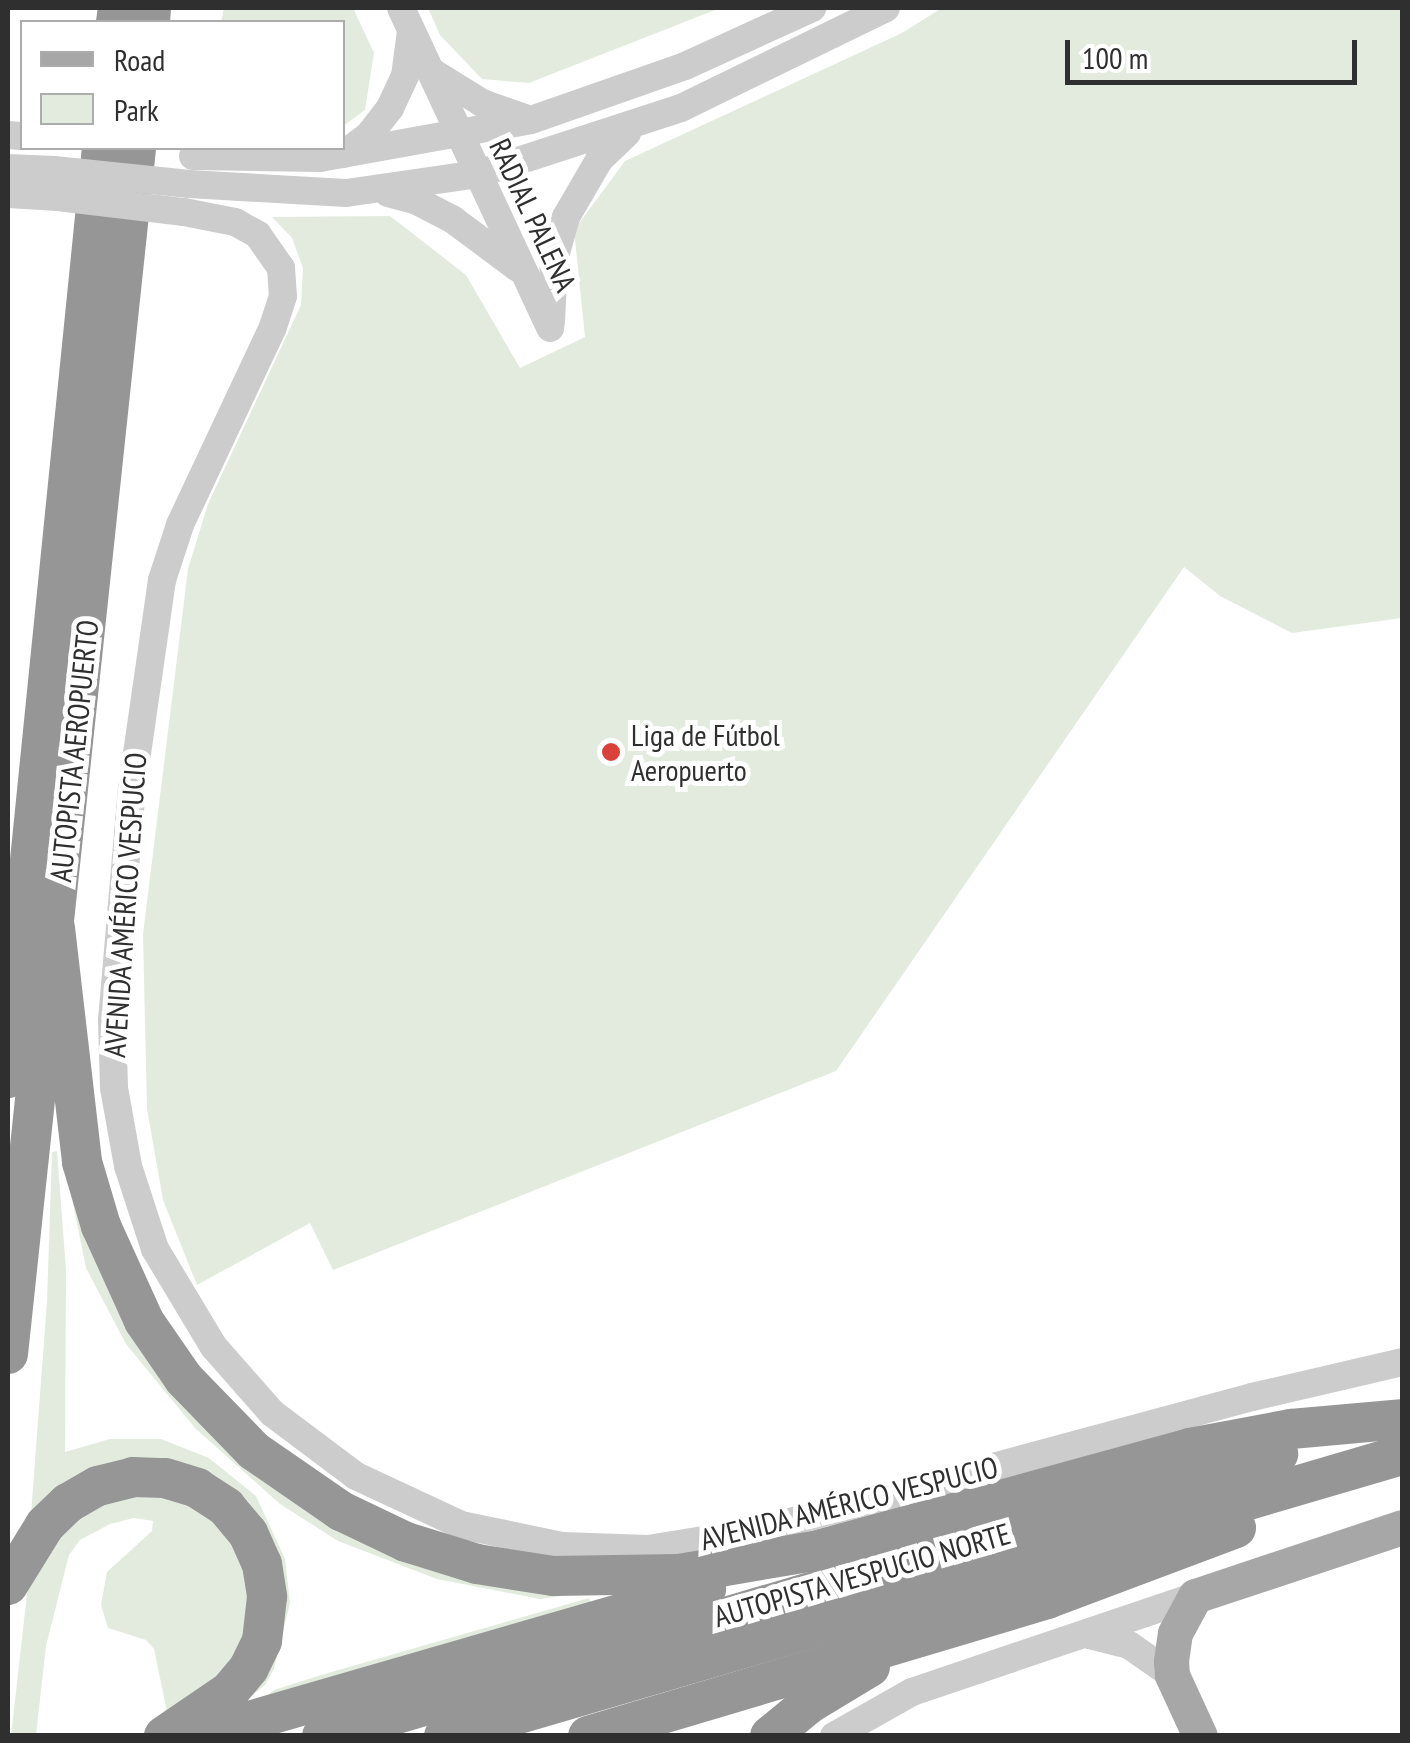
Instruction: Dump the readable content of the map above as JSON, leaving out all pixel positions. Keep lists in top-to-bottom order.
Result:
{
  "streets": {
    "highway": ["AUTOPISTA AEROPUERTO", "AUTOPISTA VESPUCIO NORTE"],
    "street": ["RADIAL PALENA", "AVENIDA AMÉRICO VESPUCIO"]
  },
  "places": ["Liga de Fútbol Aeropuerto"],
  "legend": ["Road", "Park"],
  "scale_bar": "100 m"
}
